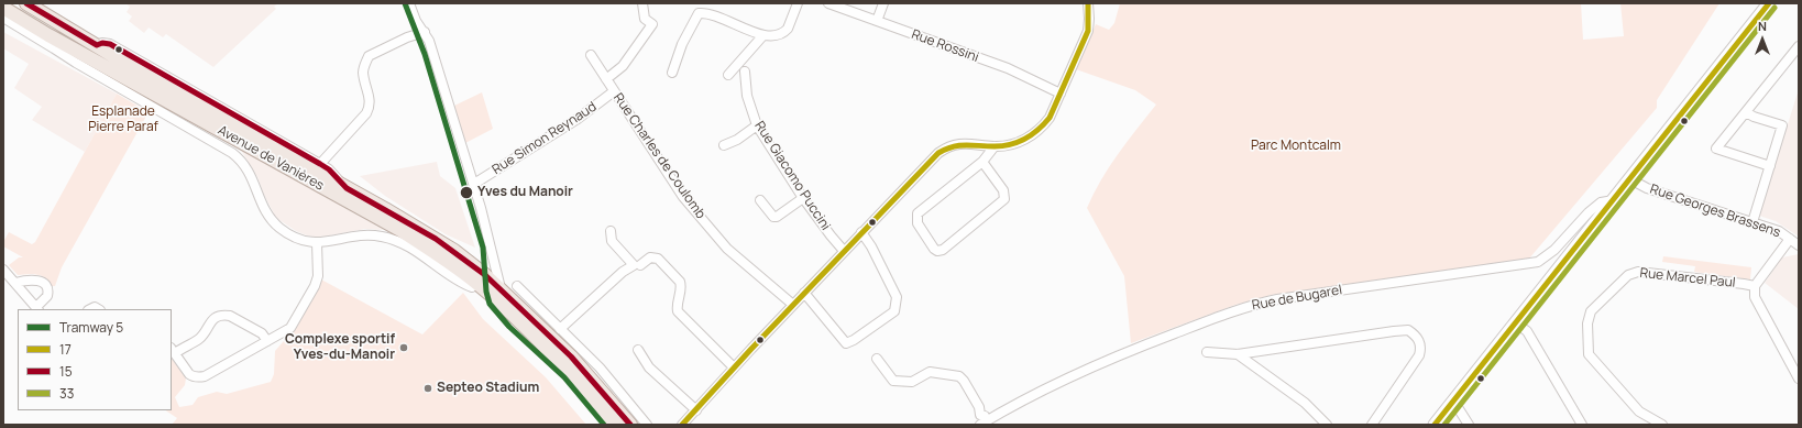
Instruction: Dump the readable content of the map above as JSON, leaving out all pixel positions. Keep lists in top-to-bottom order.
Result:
{
  "streets": {
    "main road": ["Avenue de Vanières"],
    "street": [
      "Rue Rossini",
      "Rue Simon Reynaud",
      "Rue Charles de Coulomb",
      "Rue Giacomo Puccini",
      "Rue Georges Brassens",
      "Rue Marcel Paul",
      "Rue de Bugarel"
    ]
  },
  "crossings": [
    ["Rue Simon Reynaud", "Rue Charles de Coulomb"],
    ["Rue Georges Brassens", "Rue Marcel Paul"]
  ],
  "parks": ["Esplanade Pierre Paraf", "Parc Montcalm"],
  "places": ["Yves du Manoir", "Complexe sportif Yves-du-Manoir", "Septeo Stadium"],
  "lines": [
    "tram line 5",
    "transit line 17",
    "transit line 15",
    "transit line 33"
  ],
  "legend": [
    "Tramway 5",
    "17",
    "15",
    "33"
  ],
  "north": "top"
}
